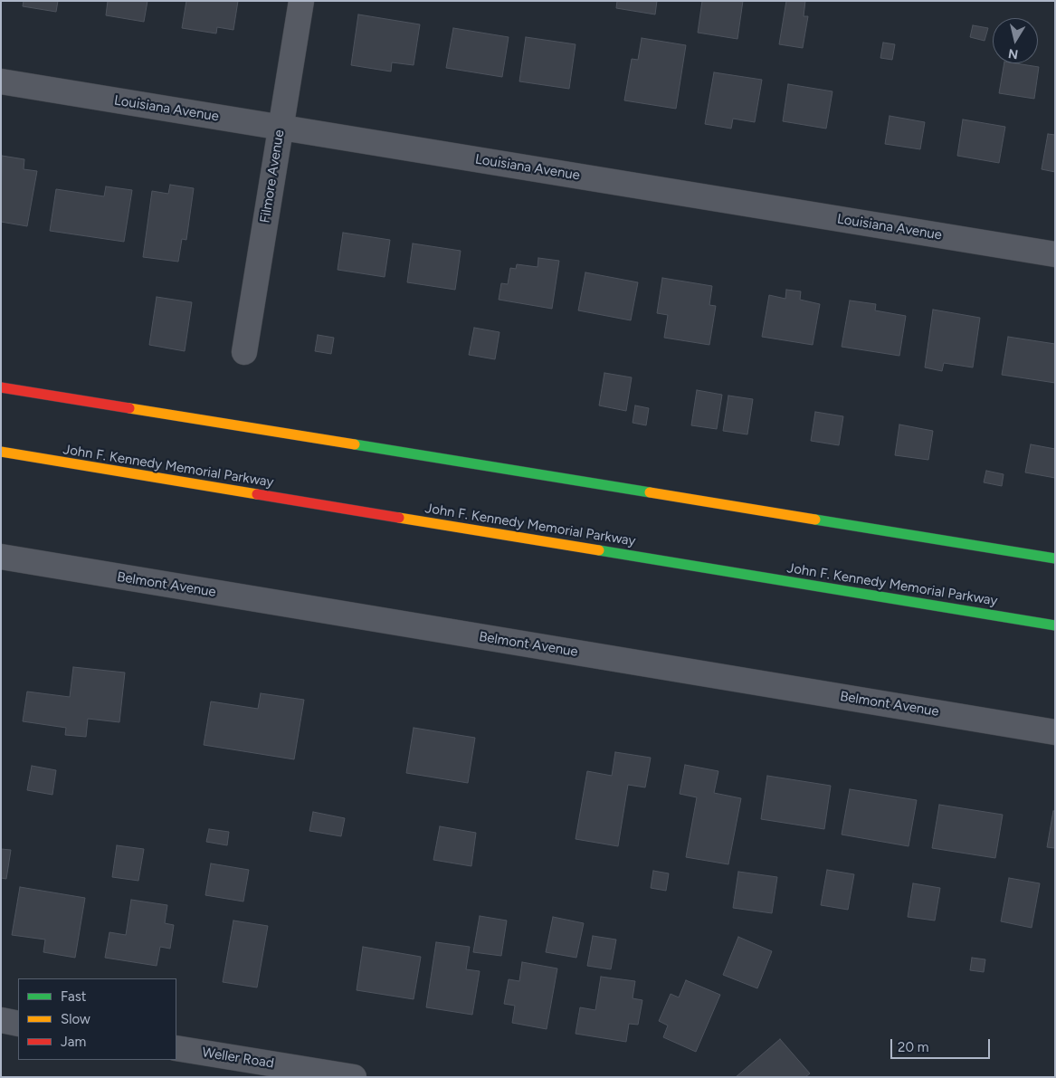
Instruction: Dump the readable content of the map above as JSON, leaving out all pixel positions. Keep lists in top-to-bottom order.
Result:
{
  "streets": {
    "highway": ["John F. Kennedy Memorial Parkway"],
    "street": [
      "Louisiana Avenue",
      "Filmore Avenue",
      "Belmont Avenue",
      "Weller Road"
    ]
  },
  "crossings": [
    ["Louisiana Avenue", "Filmore Avenue"]
  ],
  "legend": ["Fast", "Slow", "Jam"],
  "scale_bar": "20 m",
  "north": "bottom"
}
